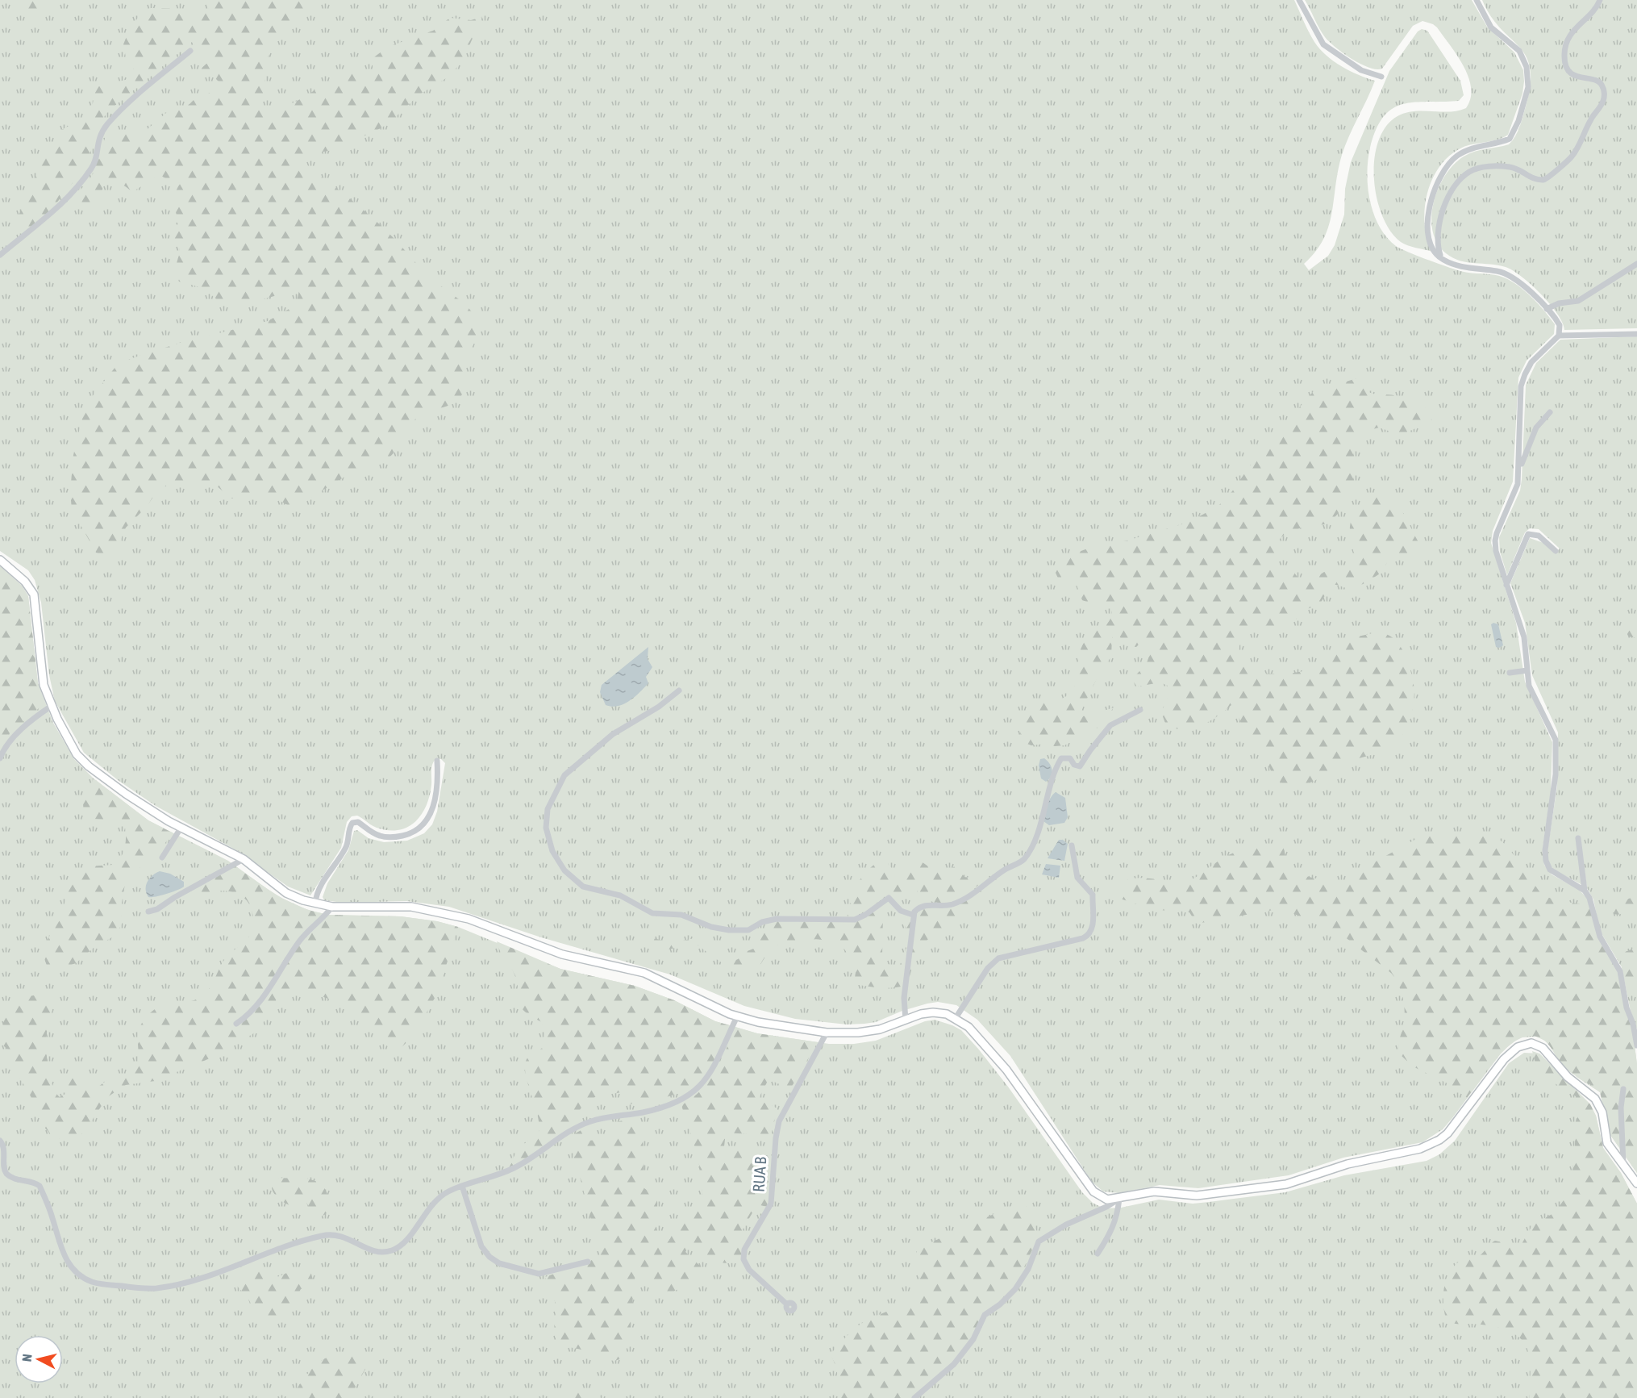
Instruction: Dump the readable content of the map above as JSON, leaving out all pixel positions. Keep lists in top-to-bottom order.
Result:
{
  "streets": {
    "street": ["RUA B"]
  },
  "north": "left"
}
